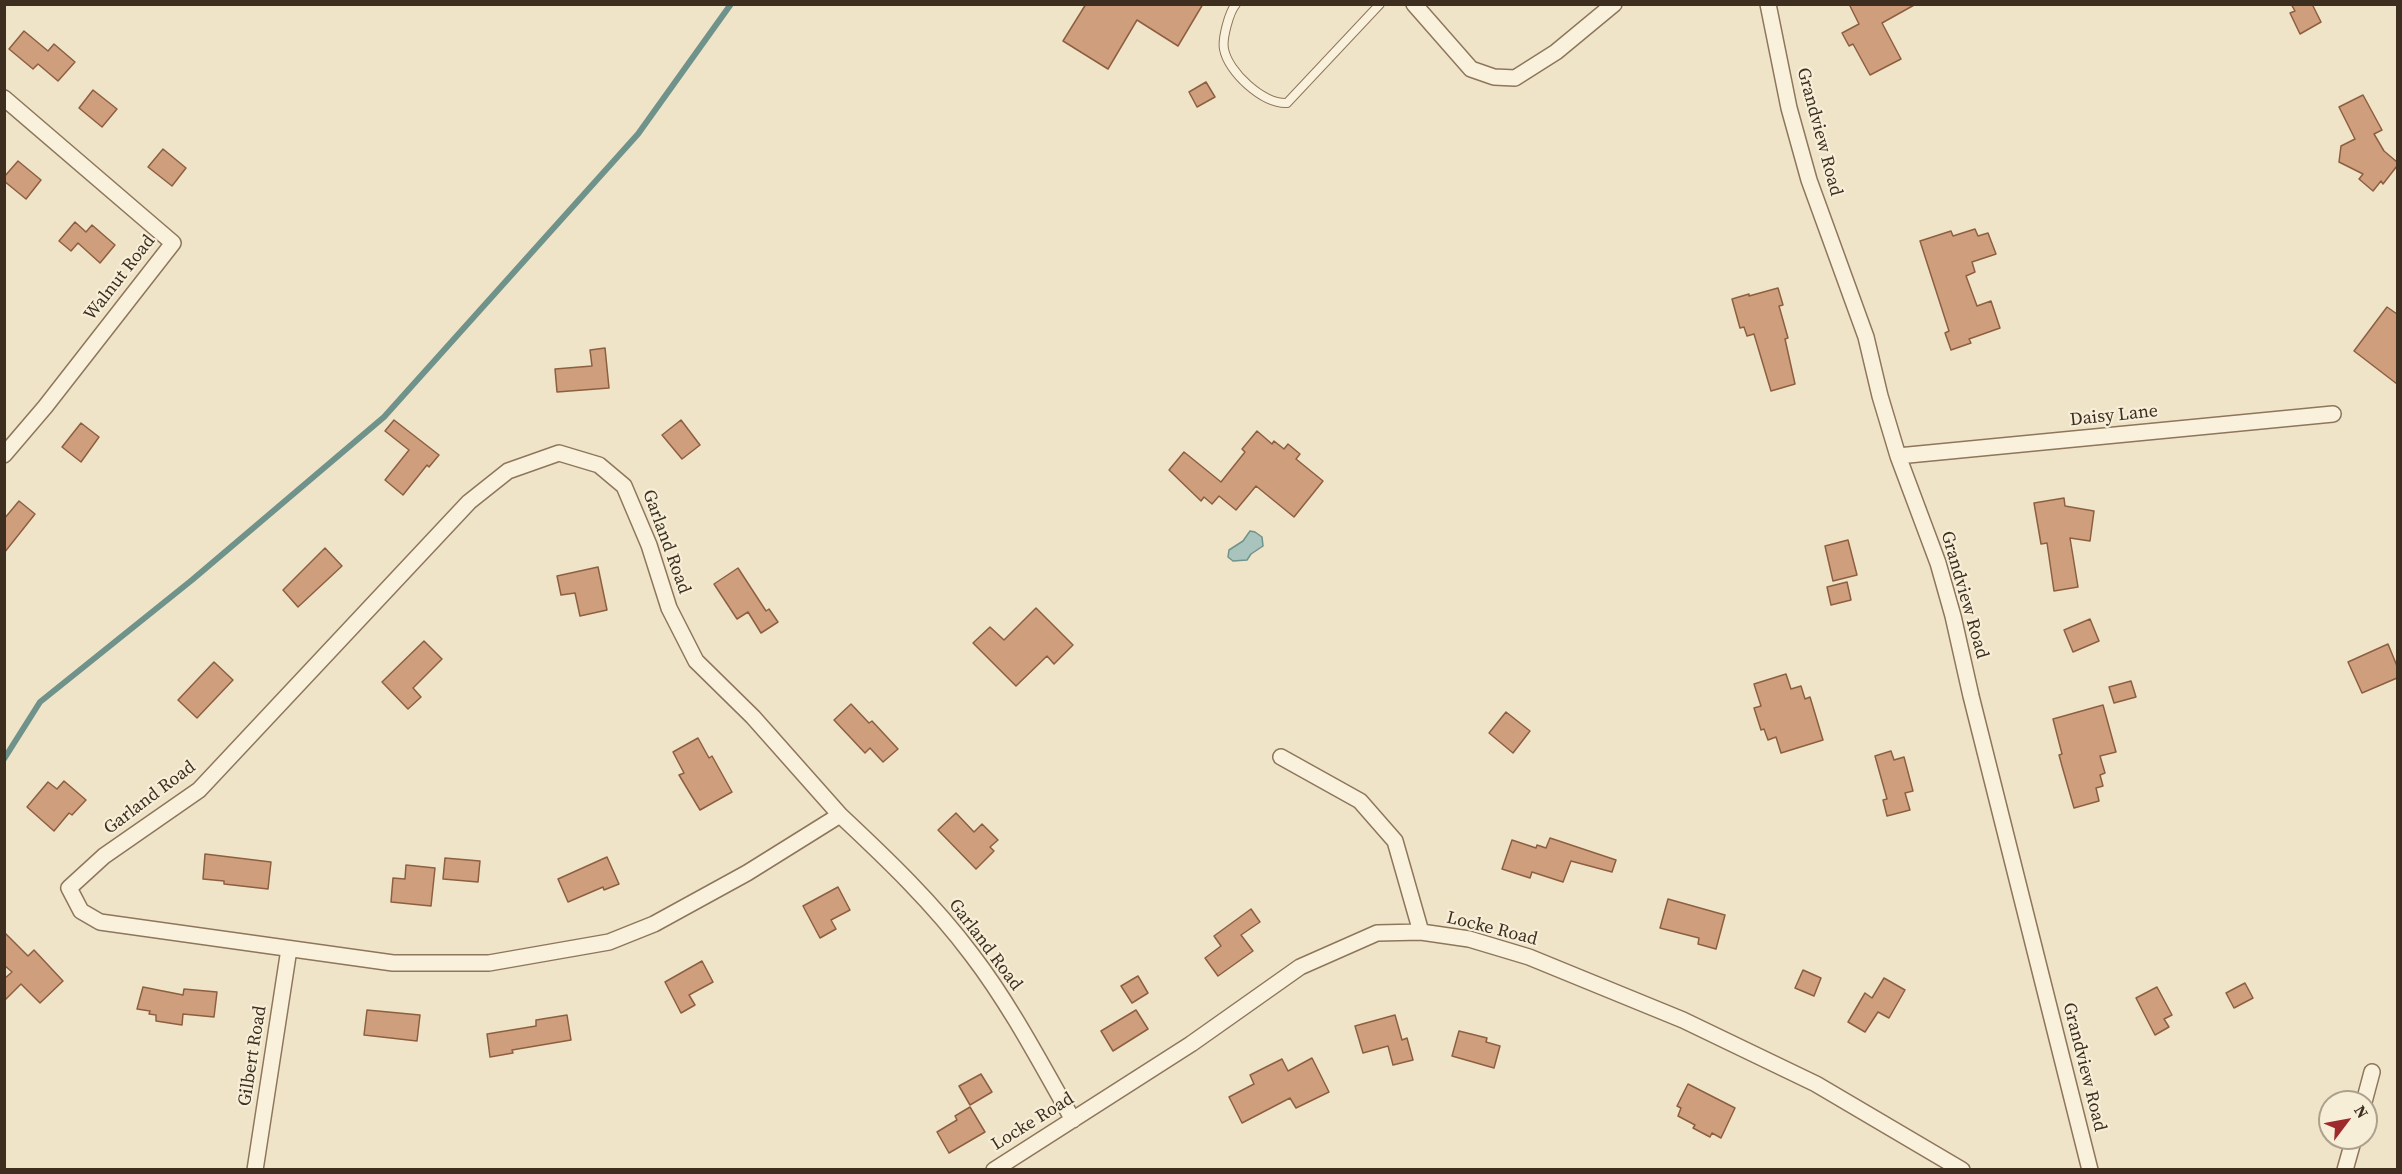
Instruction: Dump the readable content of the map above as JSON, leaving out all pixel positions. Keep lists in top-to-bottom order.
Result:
{
  "streets": {
    "street": [
      "Grandview Road",
      "Walnut Road",
      "Daisy Lane",
      "Garland Road",
      "Locke Road",
      "Gilbert Road"
    ]
  },
  "crossings": [
    ["Grandview Road", "Daisy Lane"],
    ["Garland Road", "Locke Road"],
    ["Garland Road", "Gilbert Road"]
  ],
  "north": "top right"
}
